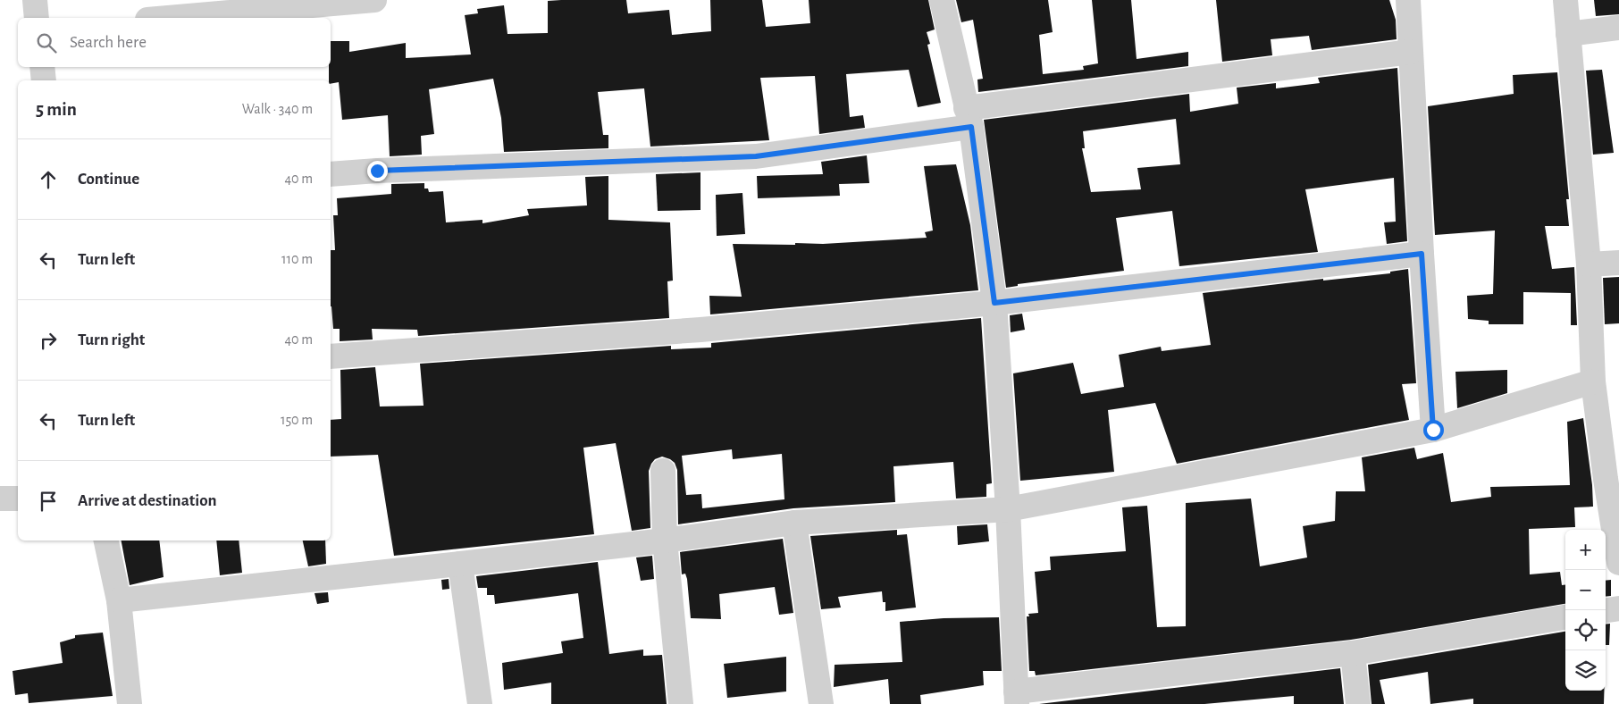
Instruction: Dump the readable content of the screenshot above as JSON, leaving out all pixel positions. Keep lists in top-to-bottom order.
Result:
{
  "page": {
    "search": "Search here",
    "heading": ["5 min", "Walk · 340 m"],
    "list": [
      ["Continue", "40 m"],
      ["Turn left", "110 m"],
      ["Turn right", "40 m"],
      ["Turn left", "150 m"],
      "Arrive at destination"
    ],
    "map_buttons": ["+", "−"]
  }
}
